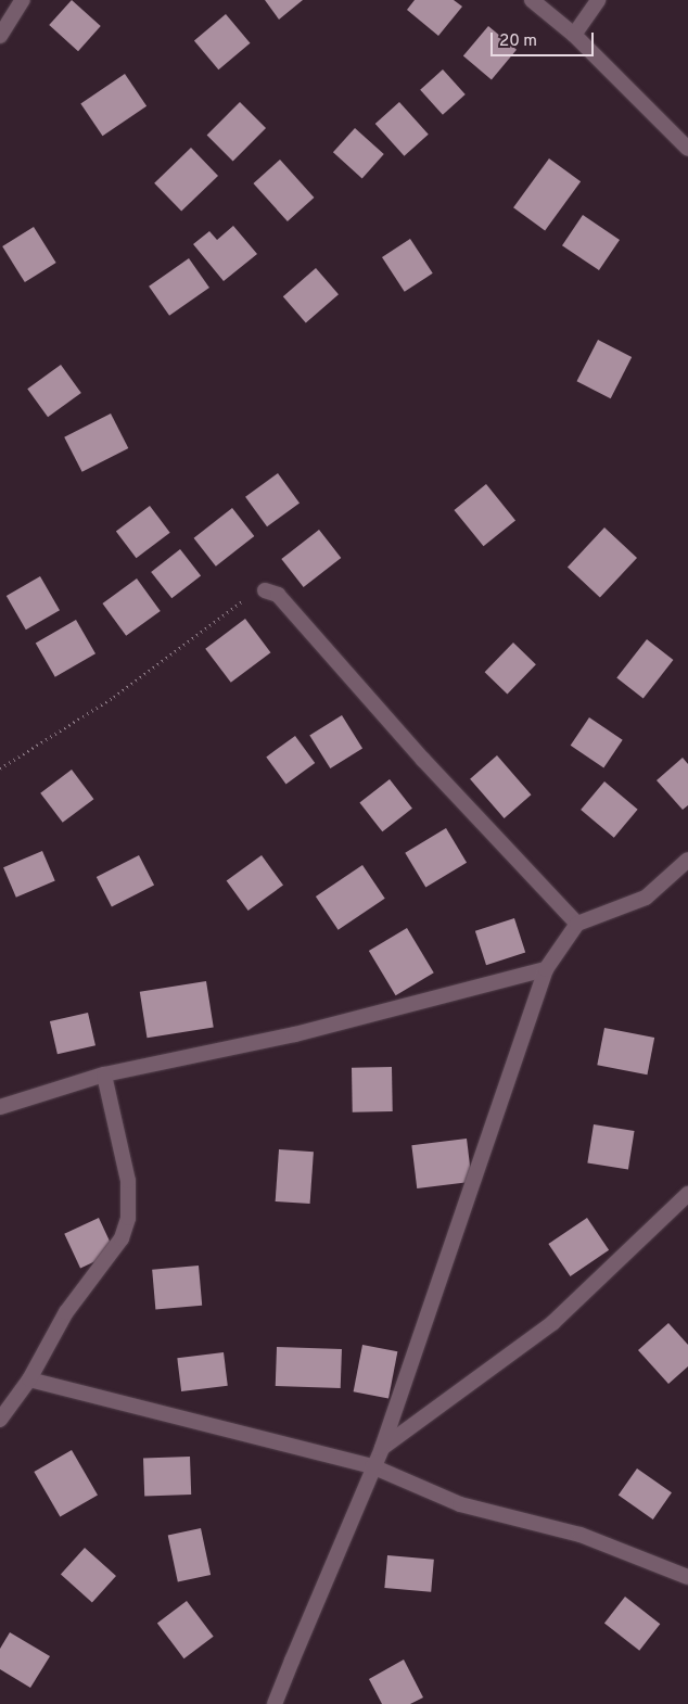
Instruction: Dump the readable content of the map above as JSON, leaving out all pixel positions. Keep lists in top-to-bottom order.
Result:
{
  "scale_bar": "20 m"
}
